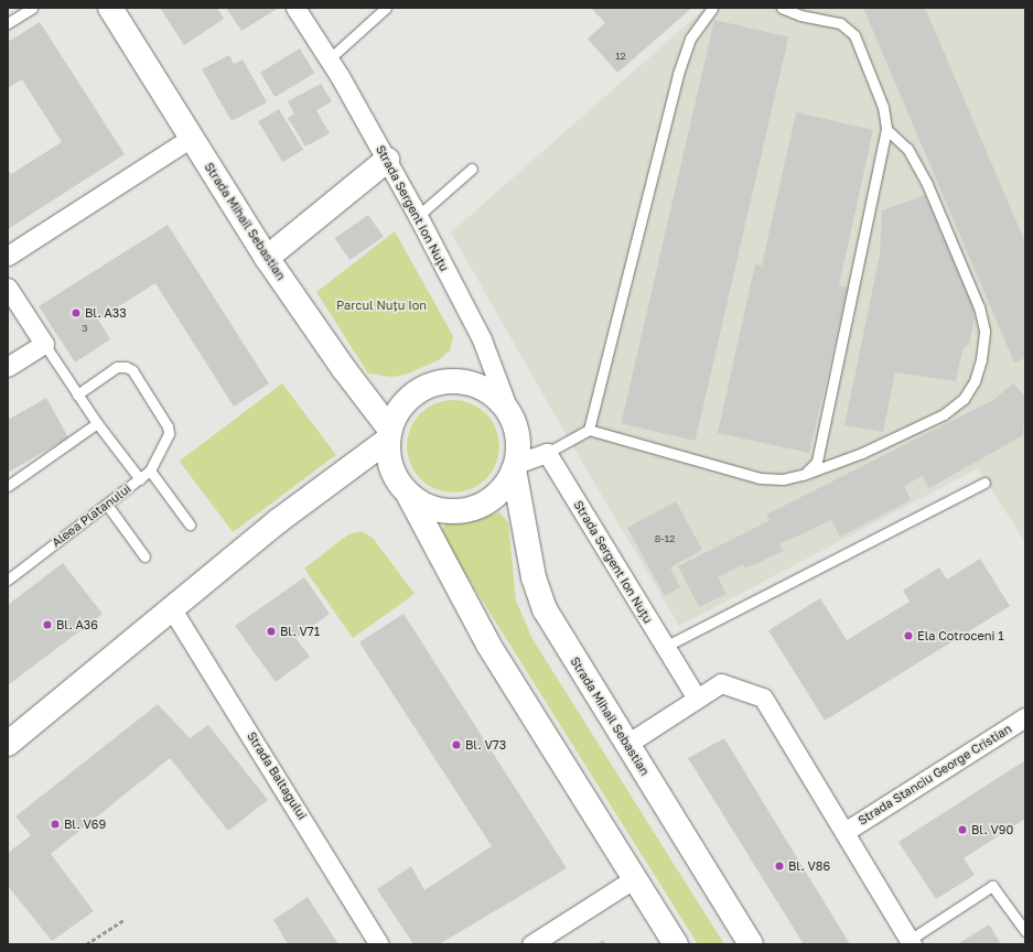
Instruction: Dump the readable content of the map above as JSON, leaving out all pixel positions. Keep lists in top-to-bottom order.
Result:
{
  "streets": {
    "street": [
      "Strada Sergent Ion Nuțu",
      "Strada Mihail Sebastian",
      "Aleea Platanului",
      "Strada Stanciu George Cristian",
      "Strada Baltagului"
    ]
  },
  "crossings": [
    ["Strada Sergent Ion Nuțu", "Strada Mihail Sebastian"],
    ["Strada Sergent Ion Nuțu", "Strada Stanciu George Cristian"],
    ["Strada Mihail Sebastian", "Strada Stanciu George Cristian"]
  ],
  "parks": ["Parcul Nuțu Ion"],
  "places": [
    "Bl. A33",
    "Bl. A36",
    "Bl. V71",
    "Ela Cotroceni 1",
    "Bl. V73",
    "Bl. V69",
    "Bl. V90",
    "Bl. V86"
  ],
  "house_numbers": ["12", "3", "8-12"]
}
